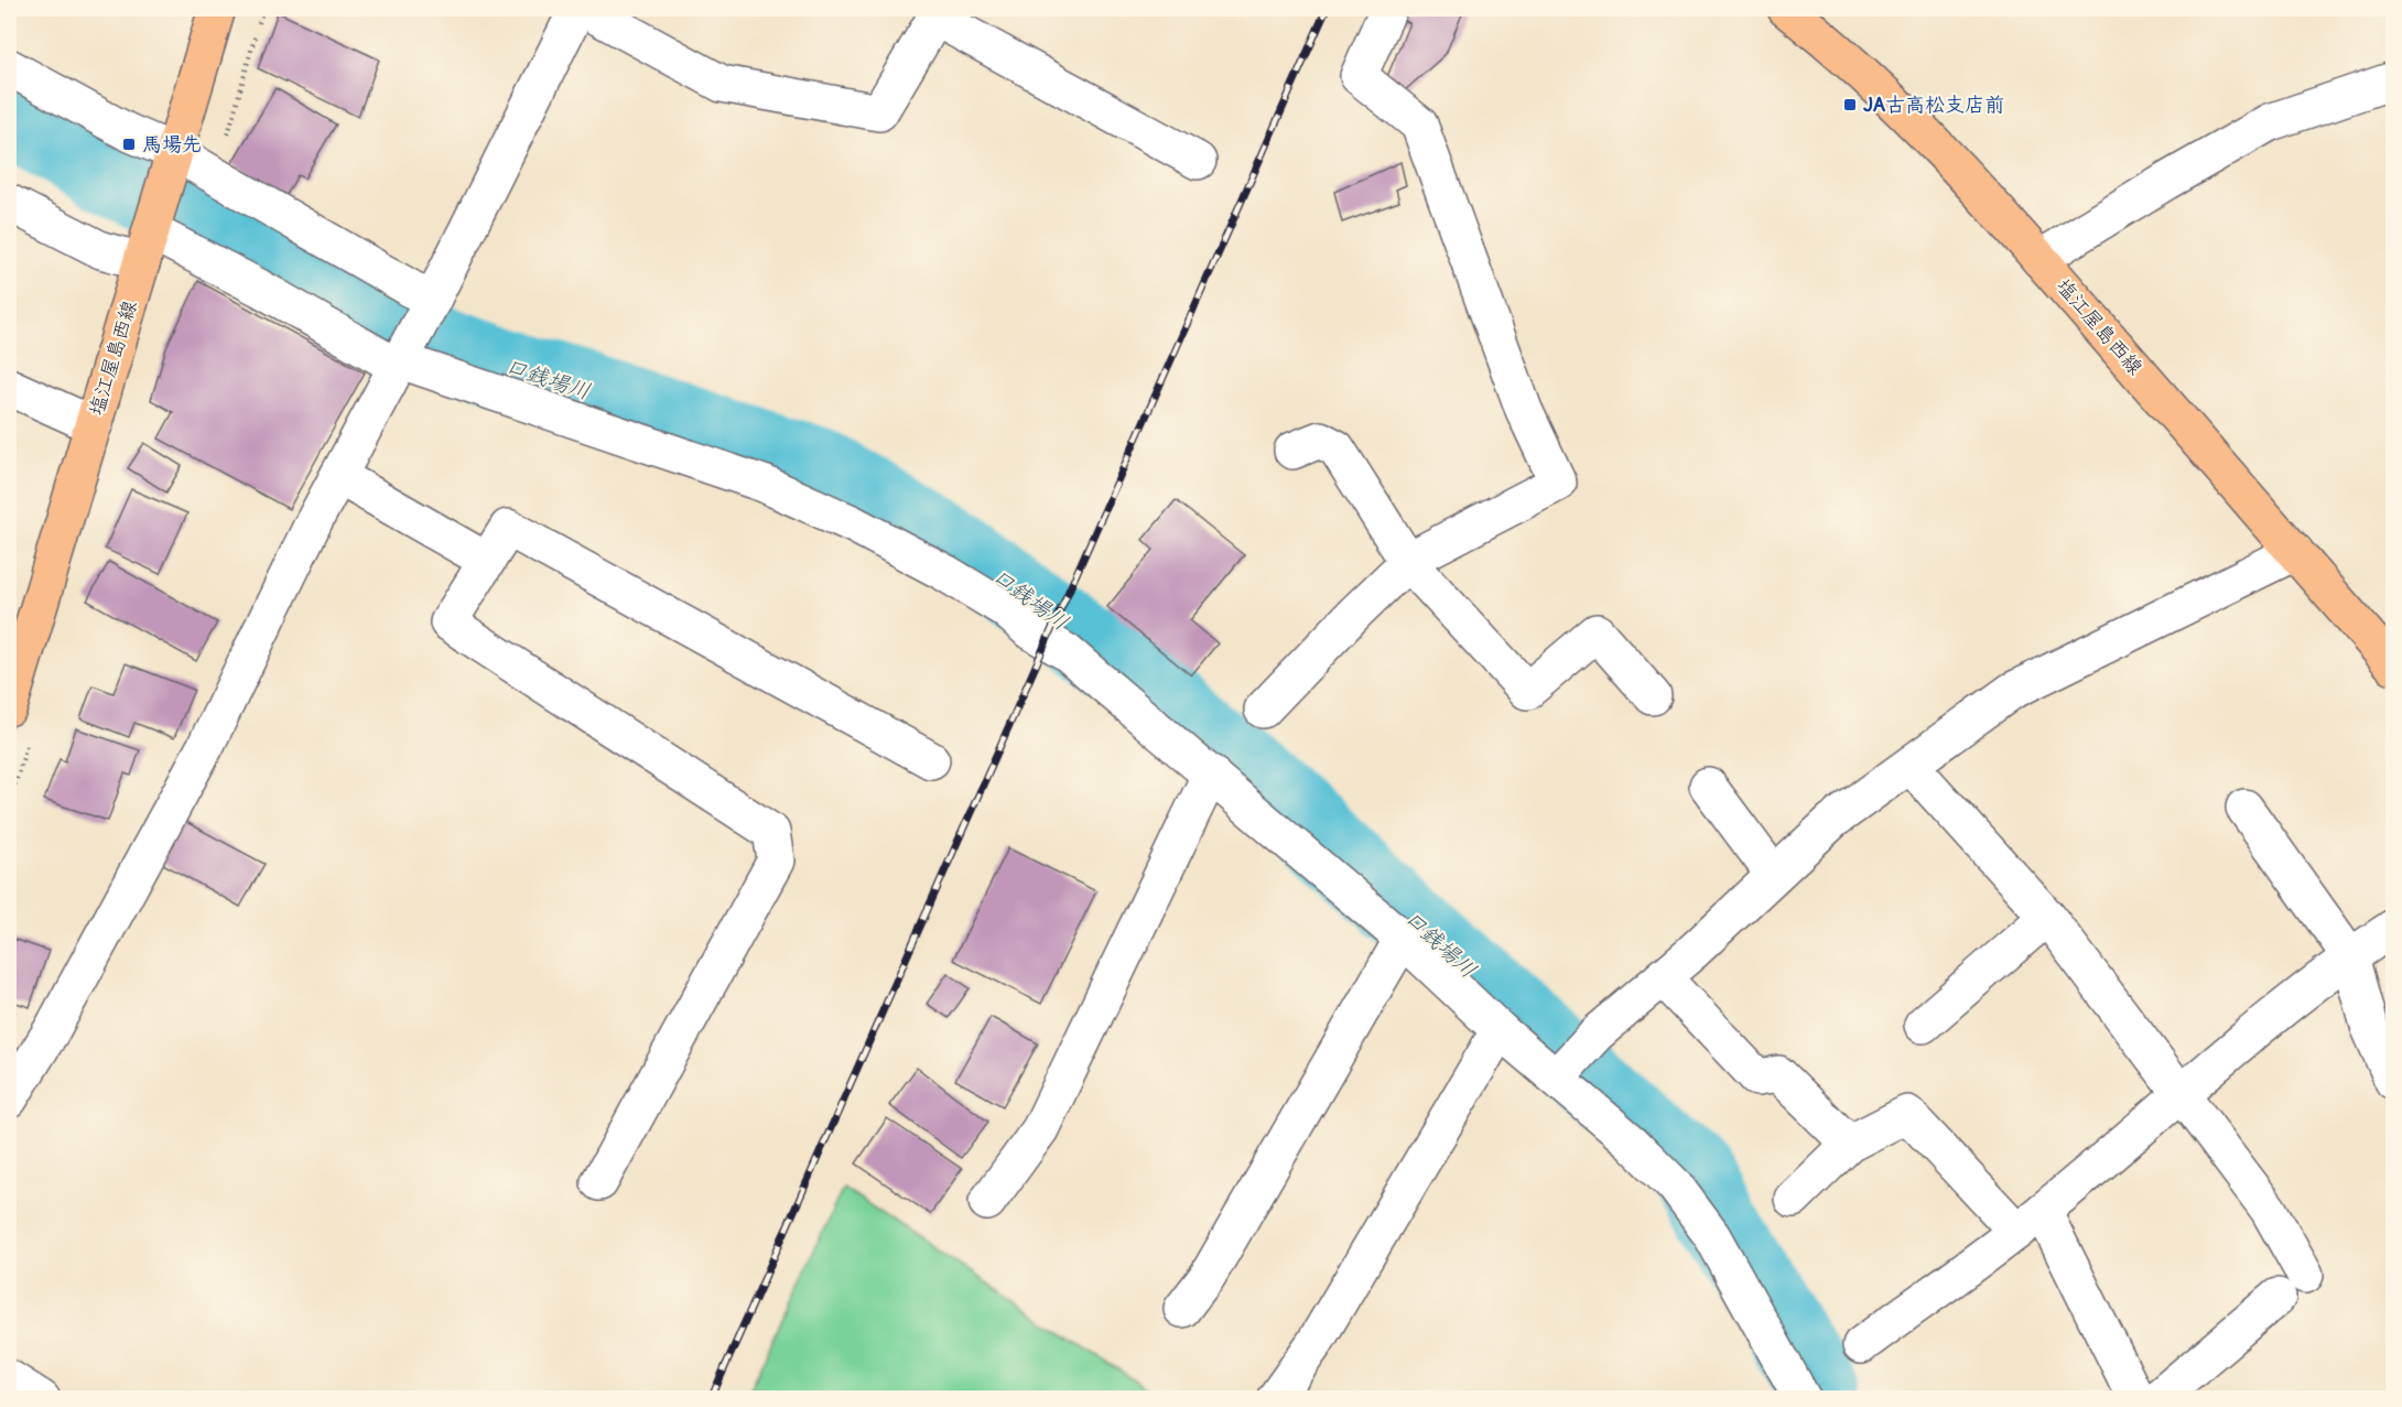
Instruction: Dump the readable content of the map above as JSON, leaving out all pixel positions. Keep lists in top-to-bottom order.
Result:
{
  "streets": {
    "main road": ["塩江屋島西線"]
  },
  "water": ["口銭場川"],
  "places": {
    "transit": ["JA古高松支店前", "馬場先"]
  }
}
